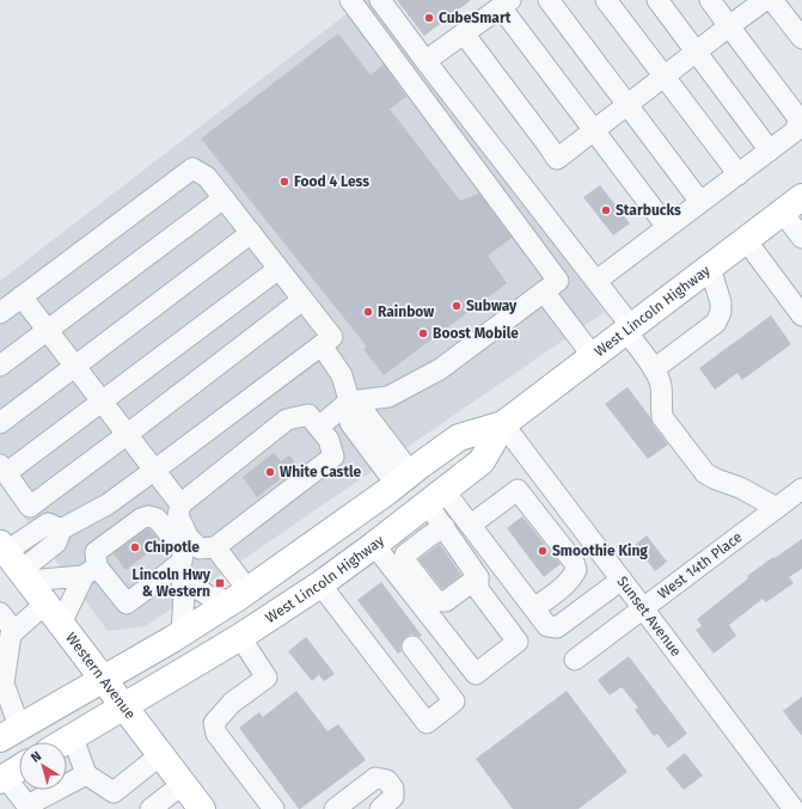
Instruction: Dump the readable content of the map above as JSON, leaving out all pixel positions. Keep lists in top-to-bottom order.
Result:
{
  "streets": {
    "main road": ["West Lincoln Highway", "Western Avenue"],
    "street": ["West 14th Place", "Sunset Avenue"]
  },
  "crossings": [
    ["West Lincoln Highway", "Sunset Avenue"],
    ["West Lincoln Highway", "Western Avenue"],
    ["West 14th Place", "Sunset Avenue"]
  ],
  "places": {
    "other": [
      "CubeSmart",
      "Food 4 Less",
      "Starbucks",
      "Subway",
      "Rainbow",
      "Boost Mobile",
      "White Castle",
      "Chipotle",
      "Smoothie King"
    ],
    "transit": ["Lincoln Hwy & Western"]
  },
  "north": "top left"
}
